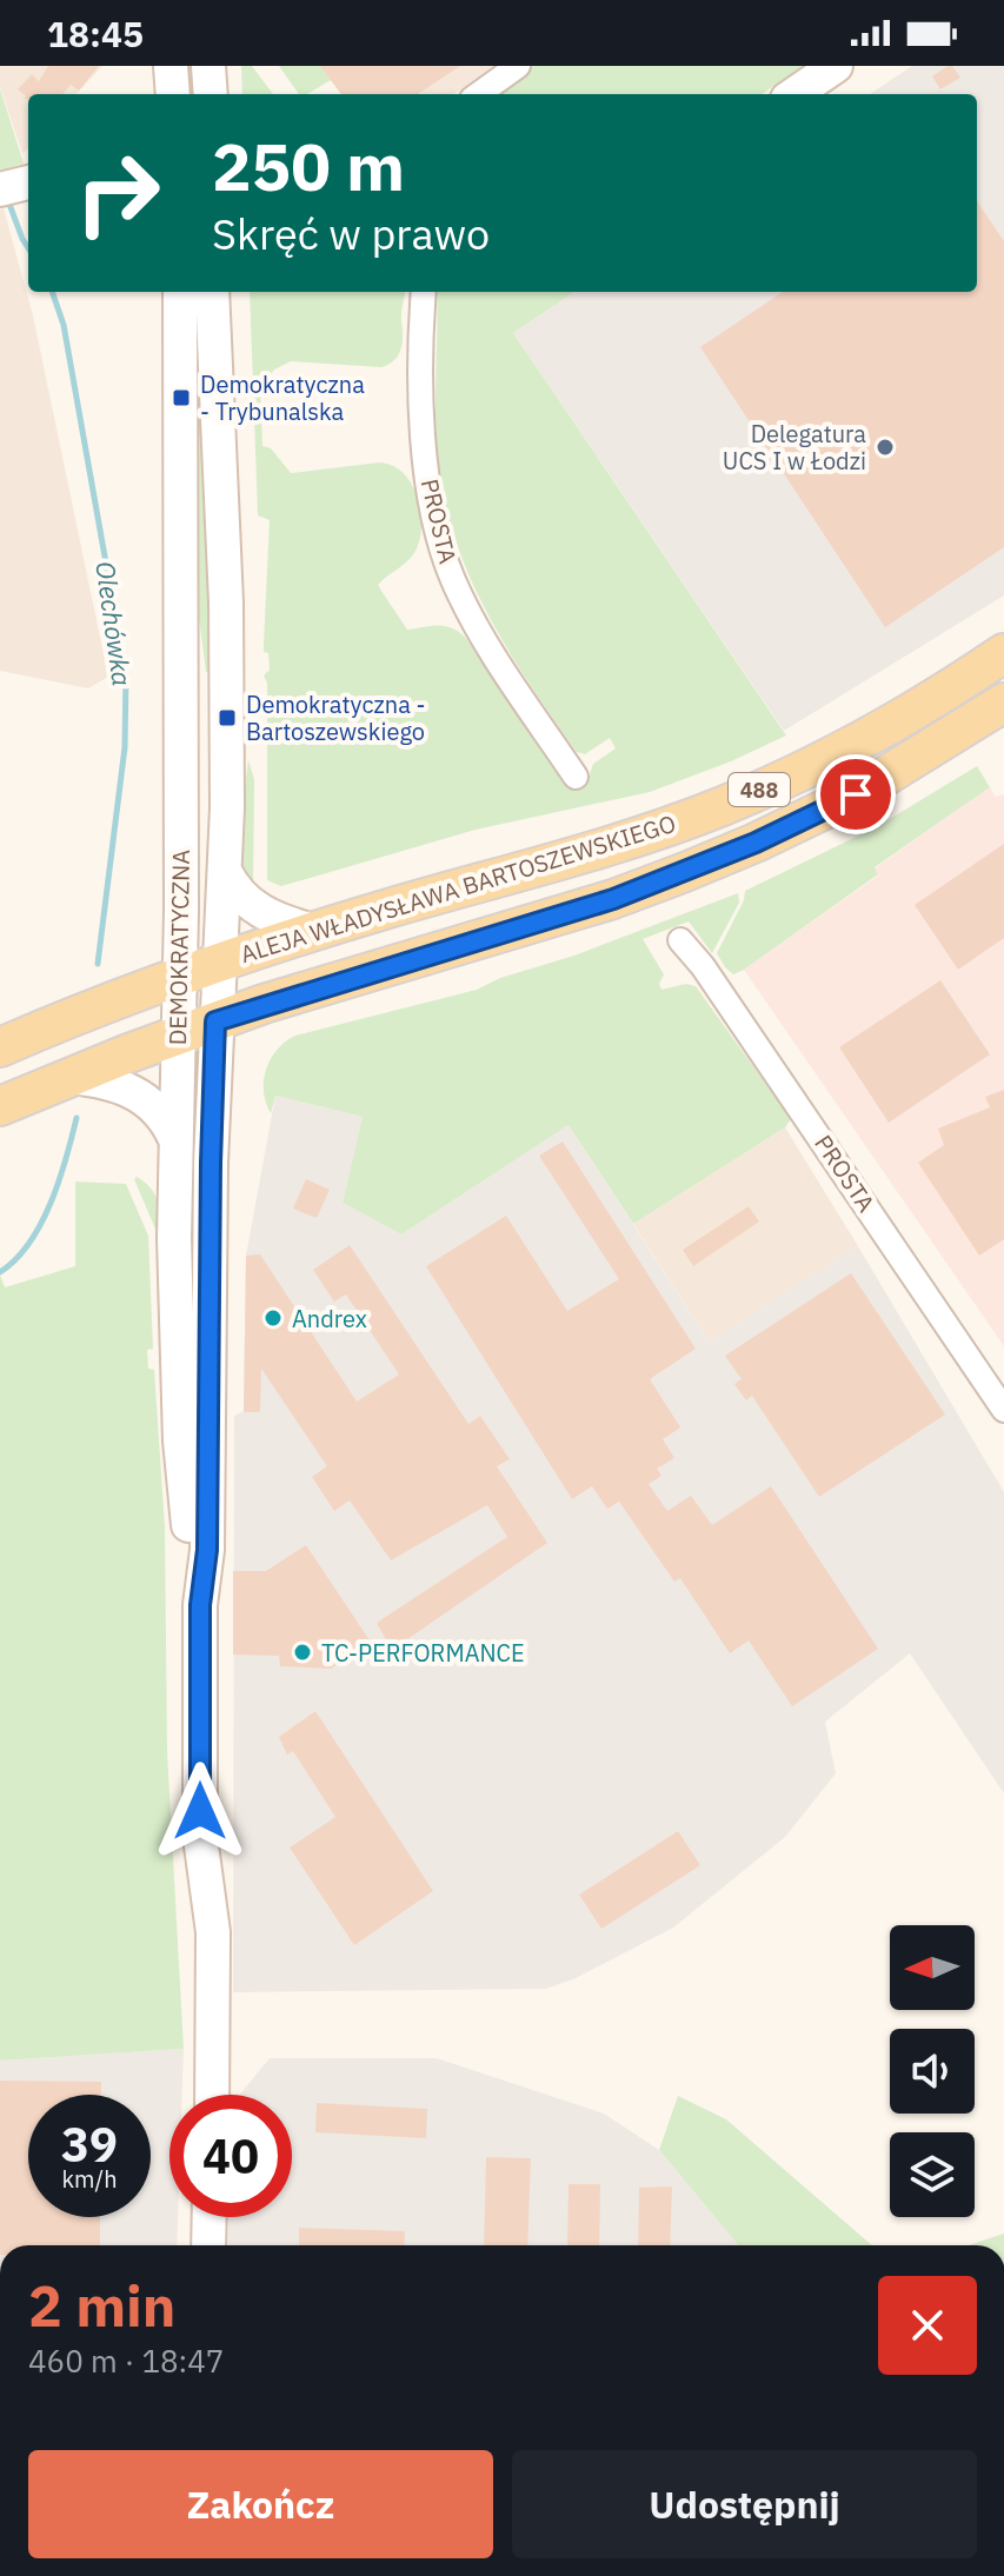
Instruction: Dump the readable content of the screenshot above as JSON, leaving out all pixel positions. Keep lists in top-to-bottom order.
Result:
{
  "streets": {
    "main road": ["488", "ALEJA WŁADYSŁAWA BARTOSZEWSKIEGO"],
    "street": ["PROSTA", "DEMOKRATYCZNA"]
  },
  "crossings": [
    ["488", "DEMOKRATYCZNA"],
    ["ALEJA WŁADYSŁAWA BARTOSZEWSKIEGO", "DEMOKRATYCZNA"]
  ],
  "water": ["Olechówka"],
  "places": {
    "transit": ["Demokratyczna - Trybunalska", "Demokratyczna - Bartoszewskiego"],
    "other": ["Delegatura UCS I w Łodzi", "Andrex", "TC-PERFORMANCE"]
  },
  "north": "left",
  "page": {
    "status": "18:45",
    "turn": ["250 m", "Skręć w prawo"],
    "speed": "39 km/h",
    "limit": "40",
    "heading": ["2 min", "460 m · 18:47"],
    "buttons": ["Zakończ", "Udostępnij"]
  }
}
